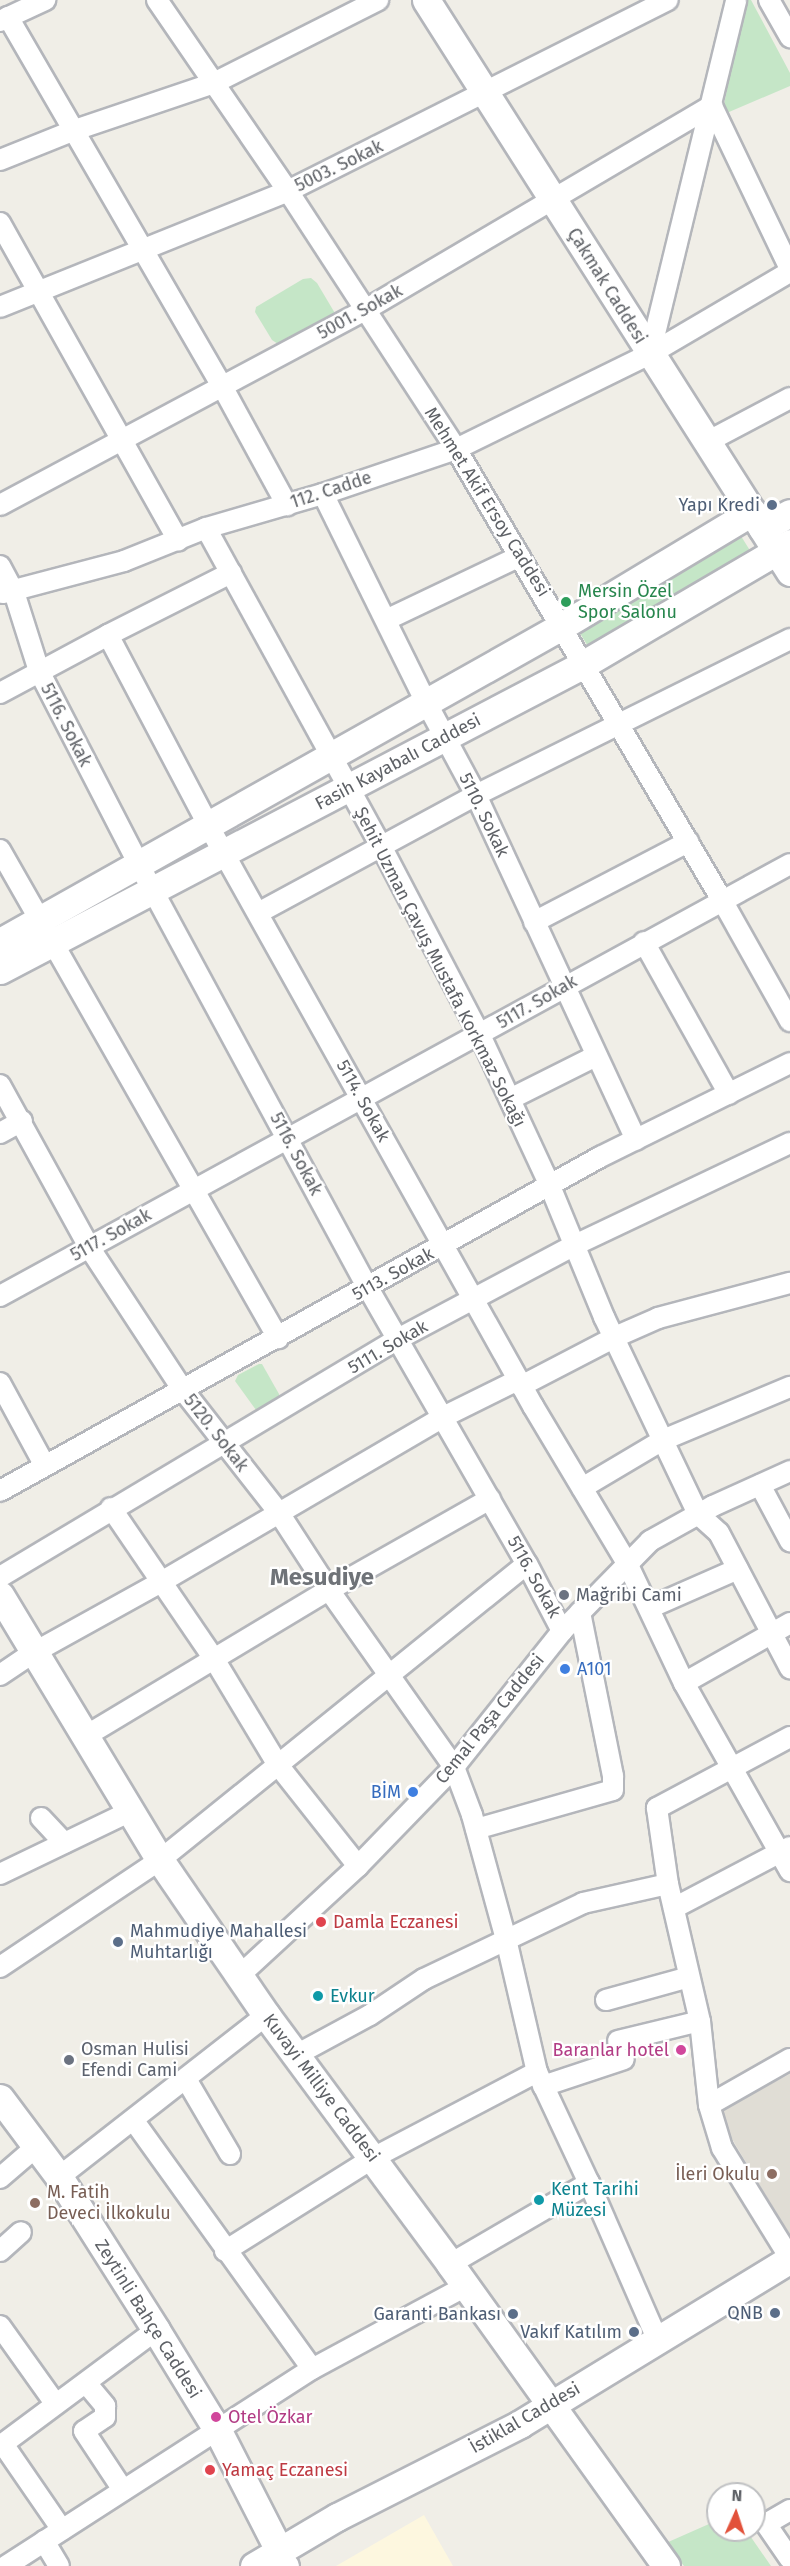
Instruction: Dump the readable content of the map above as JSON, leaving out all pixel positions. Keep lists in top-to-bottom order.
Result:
{
  "streets": {
    "street": [
      "5003. Sokak",
      "Çakmak Caddesi",
      "5001. Sokak",
      "112. Cadde",
      "Mehmet Akif Ersoy Caddesi",
      "5116. Sokak",
      "Fasih Kayabalı Caddesi",
      "5110. Sokak",
      "Şehit Uzman Çavuş Mustafa Korkmaz Sokağı",
      "5117. Sokak",
      "5114. Sokak",
      "5113. Sokak",
      "5111. Sokak",
      "5120. Sokak",
      "Cemal Paşa Caddesi",
      "Kuvayi Milliye Caddesi",
      "Zeytinli Bahçe Caddesi",
      "İstiklal Caddesi"
    ]
  },
  "crossings": [
    ["5003. Sokak", "Çakmak Caddesi"],
    ["5003. Sokak", "Mehmet Akif Ersoy Caddesi"],
    ["Çakmak Caddesi", "5001. Sokak"],
    ["Çakmak Caddesi", "112. Cadde"],
    ["Çakmak Caddesi", "Fasih Kayabalı Caddesi"],
    ["5001. Sokak", "Mehmet Akif Ersoy Caddesi"],
    ["112. Cadde", "Mehmet Akif Ersoy Caddesi"],
    ["112. Cadde", "5116. Sokak"],
    ["112. Cadde", "5110. Sokak"],
    ["112. Cadde", "Şehit Uzman Çavuş Mustafa Korkmaz Sokağı"],
    ["Mehmet Akif Ersoy Caddesi", "Fasih Kayabalı Caddesi"],
    ["Mehmet Akif Ersoy Caddesi", "5117. Sokak"],
    ["5116. Sokak", "Fasih Kayabalı Caddesi"],
    ["5116. Sokak", "5117. Sokak"],
    ["5116. Sokak", "5113. Sokak"],
    ["5116. Sokak", "5111. Sokak"],
    ["5116. Sokak", "Cemal Paşa Caddesi"],
    ["Fasih Kayabalı Caddesi", "5110. Sokak"],
    ["Fasih Kayabalı Caddesi", "Şehit Uzman Çavuş Mustafa Korkmaz Sokağı"],
    ["Fasih Kayabalı Caddesi", "5114. Sokak"],
    ["5110. Sokak", "5117. Sokak"],
    ["5110. Sokak", "5113. Sokak"],
    ["Şehit Uzman Çavuş Mustafa Korkmaz Sokağı", "5117. Sokak"],
    ["Şehit Uzman Çavuş Mustafa Korkmaz Sokağı", "5113. Sokak"],
    ["Şehit Uzman Çavuş Mustafa Korkmaz Sokağı", "5111. Sokak"],
    ["Şehit Uzman Çavuş Mustafa Korkmaz Sokağı", "Cemal Paşa Caddesi"],
    ["5117. Sokak", "5114. Sokak"],
    ["5117. Sokak", "5120. Sokak"],
    ["5114. Sokak", "5113. Sokak"],
    ["5114. Sokak", "5111. Sokak"],
    ["5114. Sokak", "Cemal Paşa Caddesi"],
    ["5113. Sokak", "5120. Sokak"],
    ["5111. Sokak", "5120. Sokak"],
    ["5120. Sokak", "Cemal Paşa Caddesi"],
    ["5120. Sokak", "İstiklal Caddesi"],
    ["Cemal Paşa Caddesi", "Kuvayi Milliye Caddesi"],
    ["Kuvayi Milliye Caddesi", "İstiklal Caddesi"],
    ["Zeytinli Bahçe Caddesi", "İstiklal Caddesi"]
  ],
  "districts": ["Mesudiye"],
  "places": [
    "Yapı Kredi",
    "Mersin Özel Spor Salonu",
    "Mağribi Cami",
    "A101",
    "BİM",
    "Damla Eczanesi",
    "Mahmudiye Mahallesi Muhtarlığı",
    "Evkur",
    "Baranlar hotel",
    "Osman Hulisi Efendi Cami",
    "İleri Okulu",
    "Kent Tarihi Müzesi",
    "M. Fatih Deveci İlkokulu",
    "QNB",
    "Garanti Bankası",
    "Vakıf Katılım",
    "Otel Özkar",
    "Yamaç Eczanesi"
  ],
  "north": "top"
}
